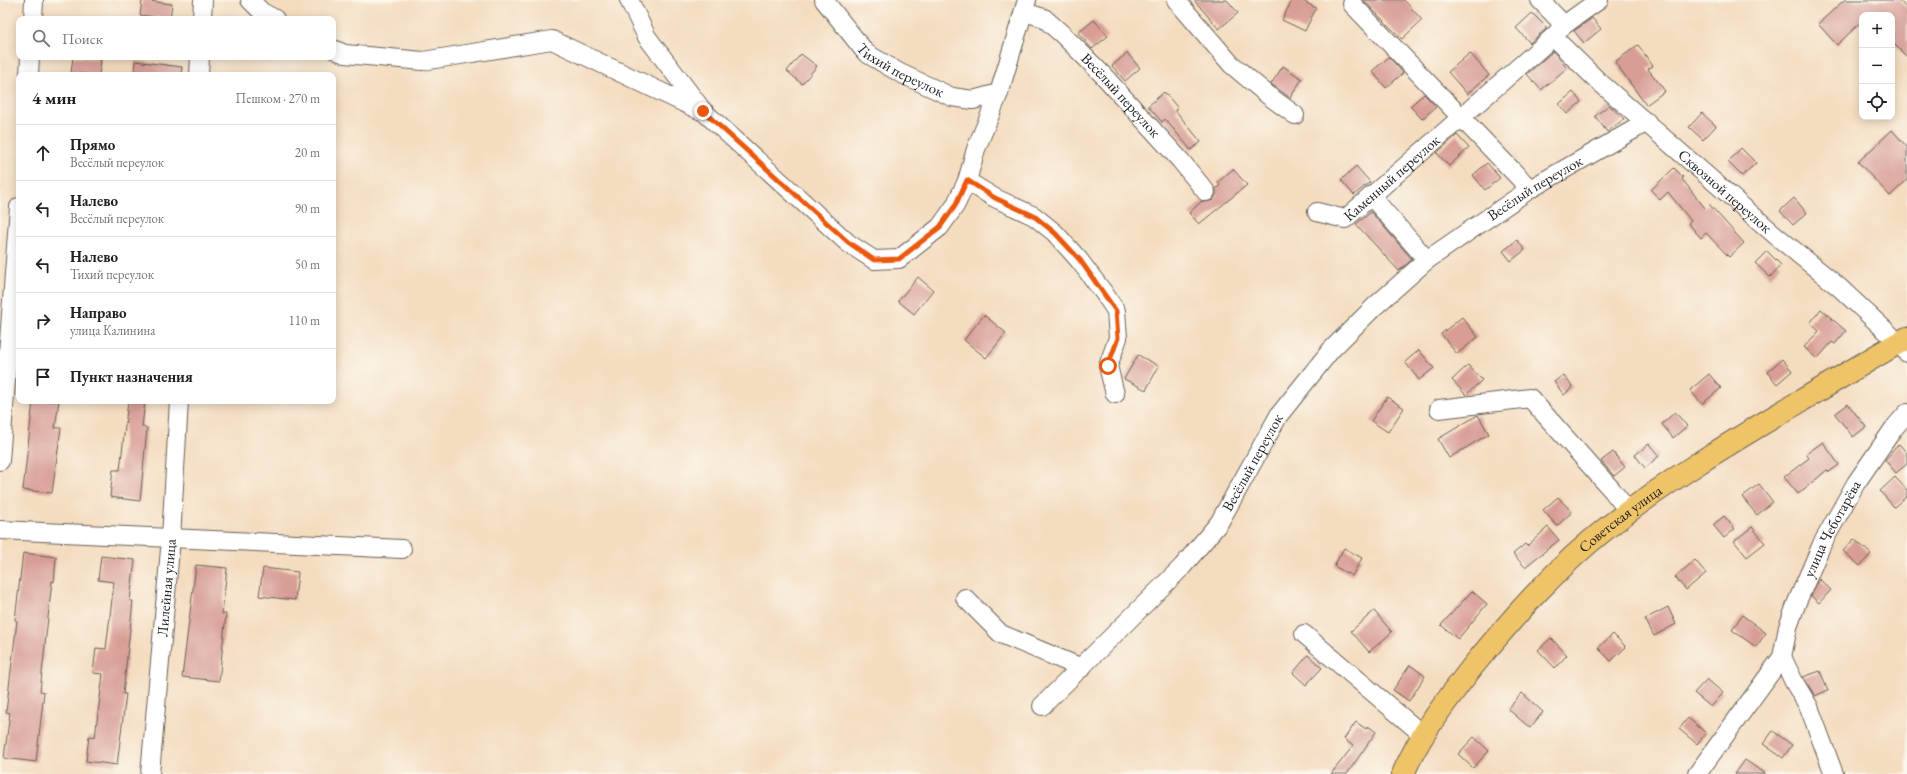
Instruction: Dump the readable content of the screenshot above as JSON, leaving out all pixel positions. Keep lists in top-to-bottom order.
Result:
{
  "streets": {
    "main road": ["Советская улица"],
    "street": [
      "Тихий переулок",
      "Весёлый переулок",
      "Каменный переулок",
      "Сквозной переулок",
      "улица Чеботарёва",
      "Лилейная улица"
    ]
  },
  "crossings": [
    ["Весёлый переулок", "Сквозной переулок"],
    ["Каменный переулок", "Сквозной переулок"],
    ["Сквозной переулок", "Советская улица"]
  ],
  "page": {
    "map_buttons": ["+", "−"],
    "search": "Поиск",
    "heading": ["4 мин", "Пешком · 270 m"],
    "list": [
      ["Прямо", "Весёлый переулок", "20 m"],
      ["Налево", "Весёлый переулок", "90 m"],
      ["Налево", "Тихий переулок", "50 m"],
      ["Направо", "улица Калинина", "110 m"],
      "Пункт назначения"
    ]
  }
}
